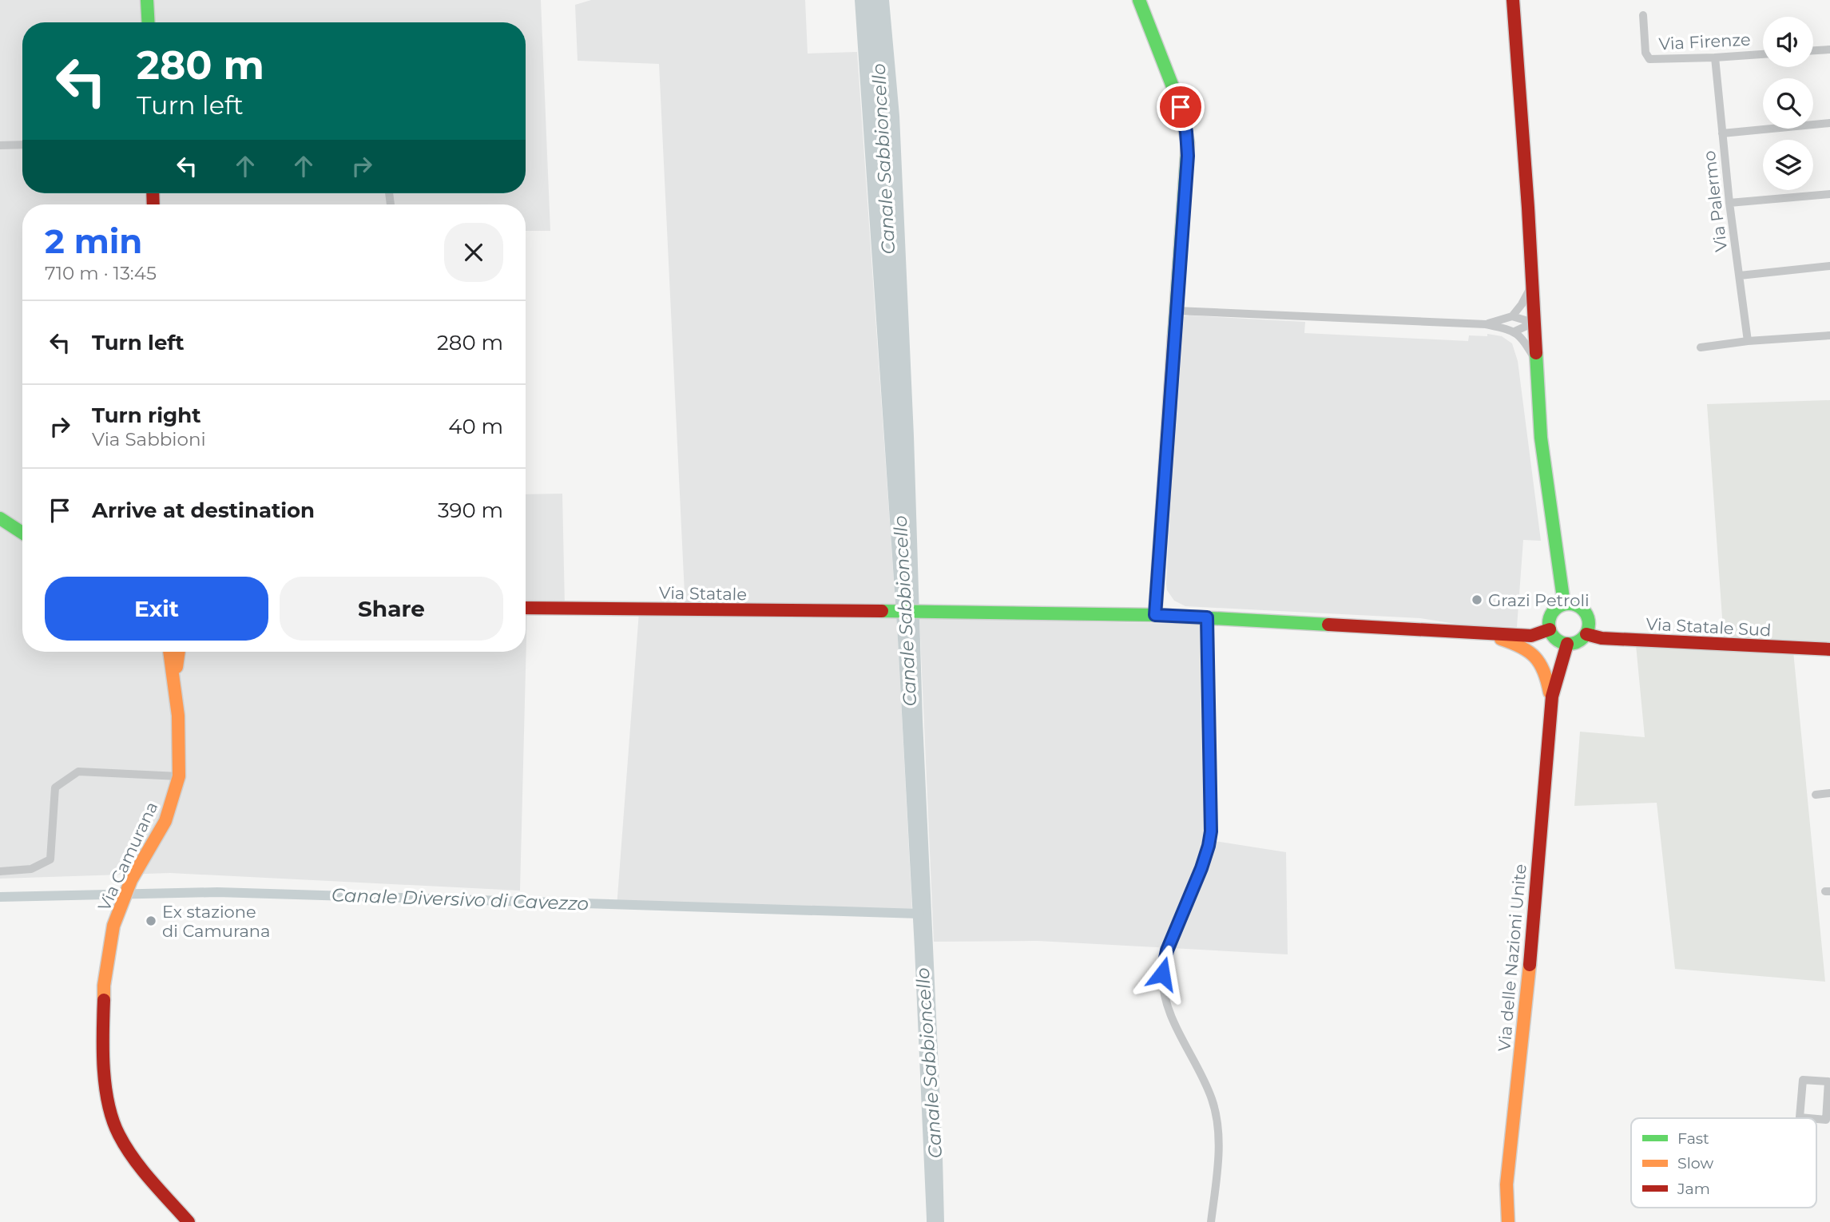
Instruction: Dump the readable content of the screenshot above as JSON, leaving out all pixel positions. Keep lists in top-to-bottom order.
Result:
{
  "streets": {
    "main road": [
      "Via Statale",
      "Via Statale Sud",
      "Via Camurana",
      "Via delle Nazioni Unite"
    ],
    "street": ["Via Firenze", "Via Palermo"]
  },
  "crossings": [
    ["Via Firenze", "Via Palermo"],
    ["Via Statale", "Via delle Nazioni Unite"],
    ["Via Statale Sud", "Via delle Nazioni Unite"]
  ],
  "water": ["Canale Sabbioncello", "Canale Diversivo di Cavezzo"],
  "places": ["Grazi Petroli", "Ex stazione di Camurana"],
  "legend": ["Fast", "Slow", "Jam"],
  "page": {
    "turn": ["280 m", "Turn left"],
    "heading": ["2 min", "710 m · 13:45"],
    "list": [
      {
        "name": "Turn left",
        "value": "280 m"
      },
      {
        "name": "Turn right",
        "note": "Via Sabbioni",
        "value": "40 m"
      },
      {
        "name": "Arrive at destination",
        "value": "390 m"
      }
    ],
    "buttons": ["Exit", "Share"]
  }
}
